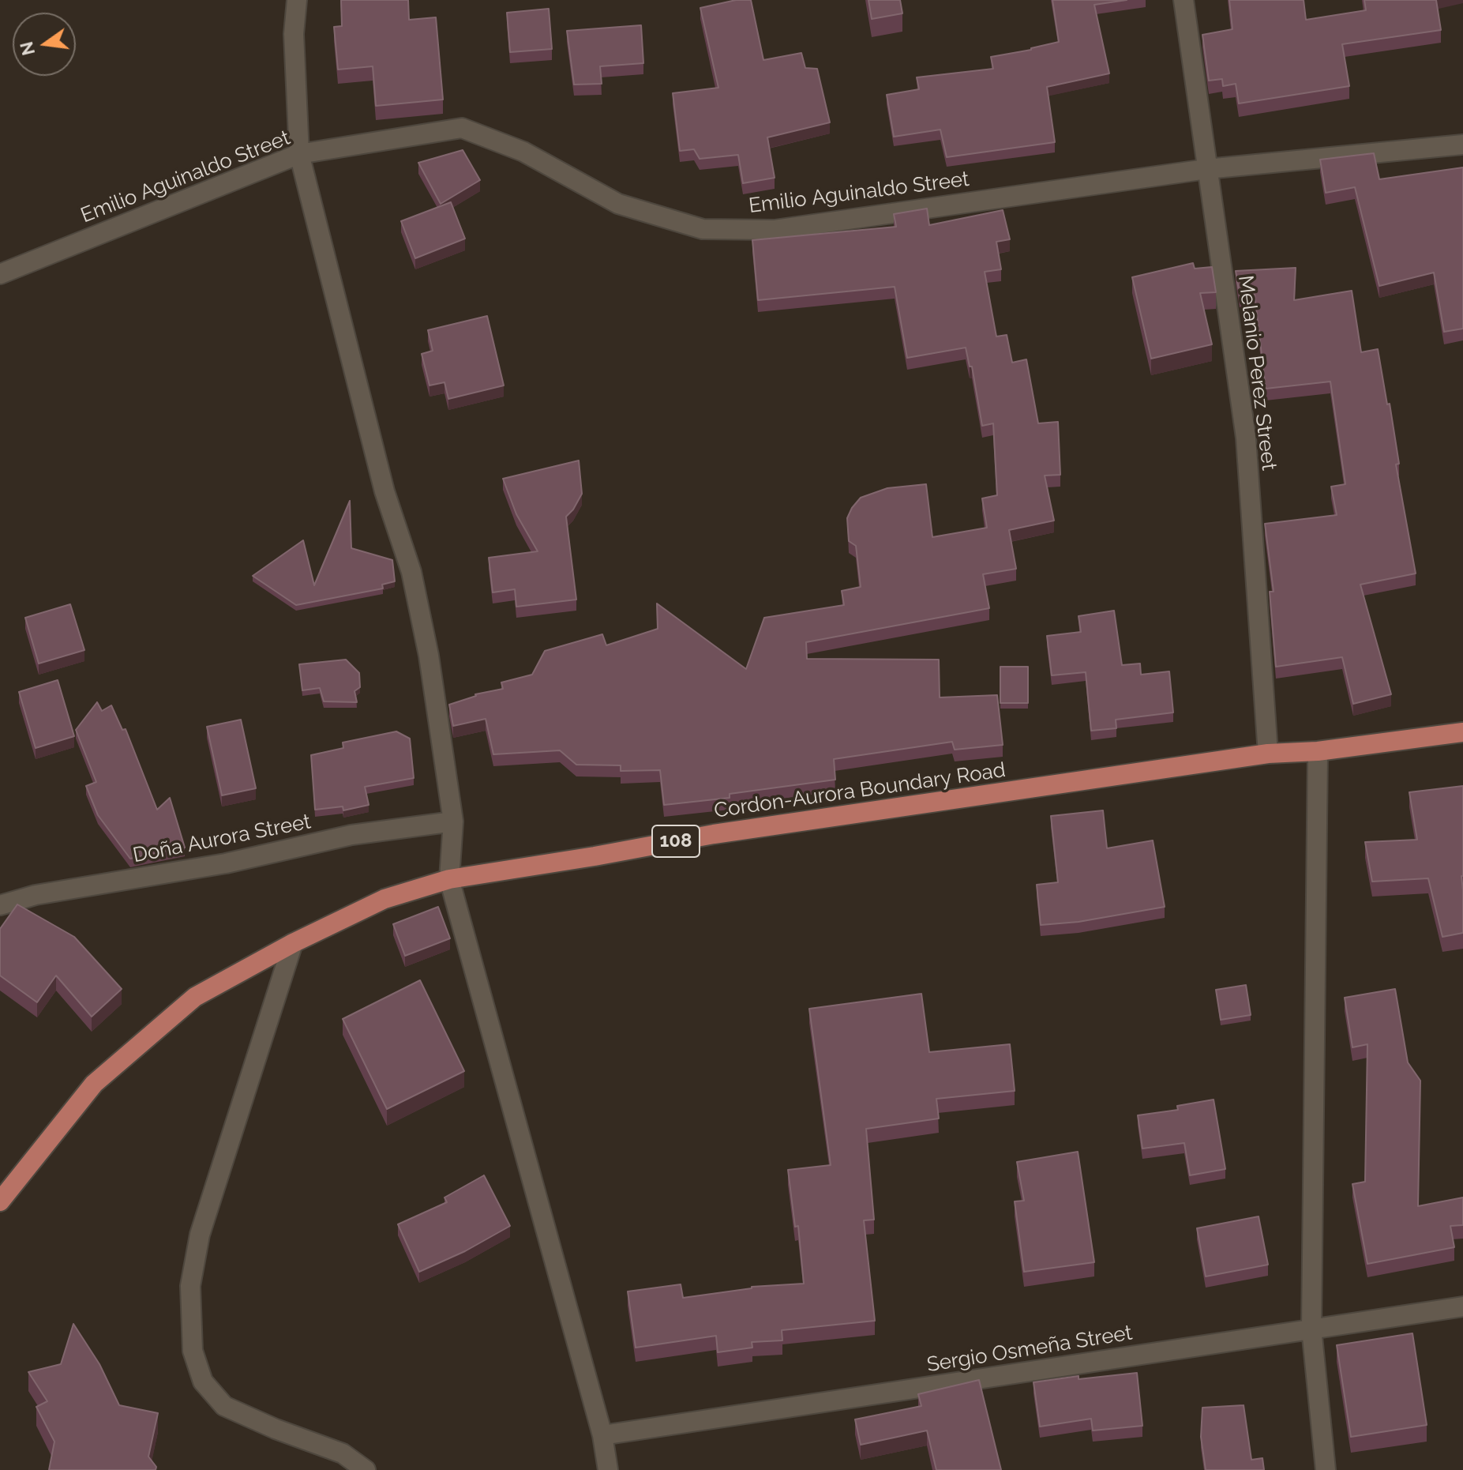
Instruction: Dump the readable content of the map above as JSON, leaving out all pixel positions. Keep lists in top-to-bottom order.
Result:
{
  "streets": {
    "main road": ["Cordon-Aurora Boundary Road", "108"],
    "street": [
      "Emilio Aguinaldo Street",
      "Melanio Perez Street",
      "Doña Aurora Street",
      "Sergio Osmeña Street"
    ]
  },
  "crossings": [
    ["Emilio Aguinaldo Street", "Melanio Perez Street"],
    ["Melanio Perez Street", "Cordon-Aurora Boundary Road"]
  ],
  "north": "left"
}
